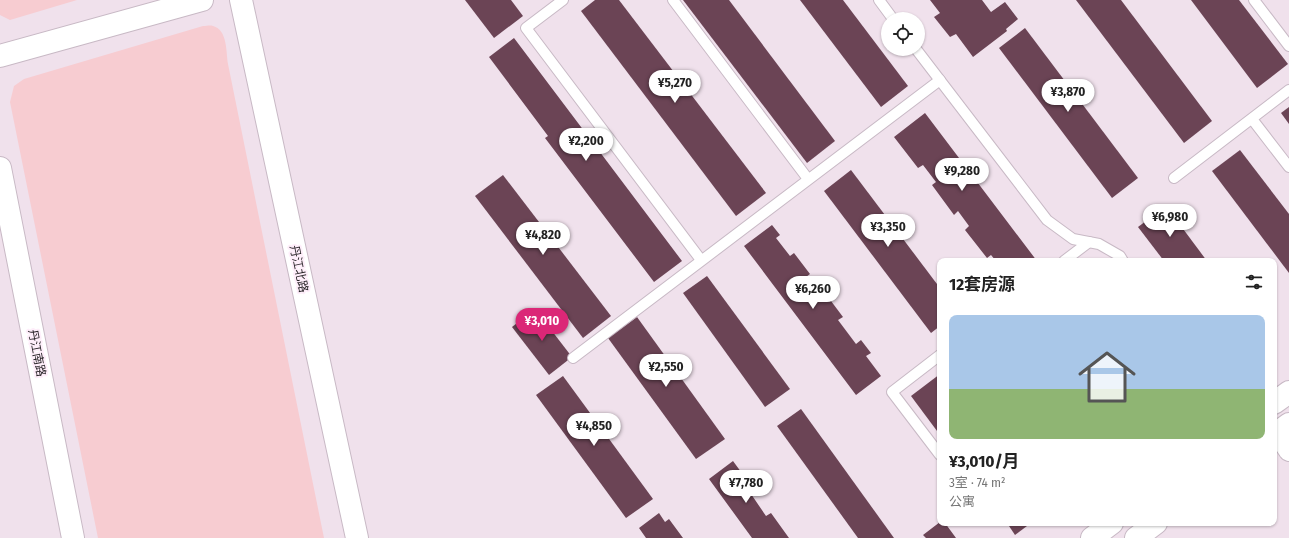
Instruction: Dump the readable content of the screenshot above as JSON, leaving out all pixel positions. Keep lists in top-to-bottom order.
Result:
{
  "streets": {
    "main road": ["丹江北路", "丹江南路"]
  },
  "page": {
    "price": [
      "¥5,270",
      "¥3,870",
      "¥2,200",
      "¥9,280",
      "¥6,980",
      "¥3,350",
      "¥4,820",
      "¥6,260",
      "¥3,010",
      "¥2,550",
      "¥4,850",
      "¥7,780"
    ],
    "heading": "12套房源",
    "list": [
      {
        "name": "¥3,010/月",
        "note": "3室 · 74 m² · 公寓"
      }
    ]
  }
}
